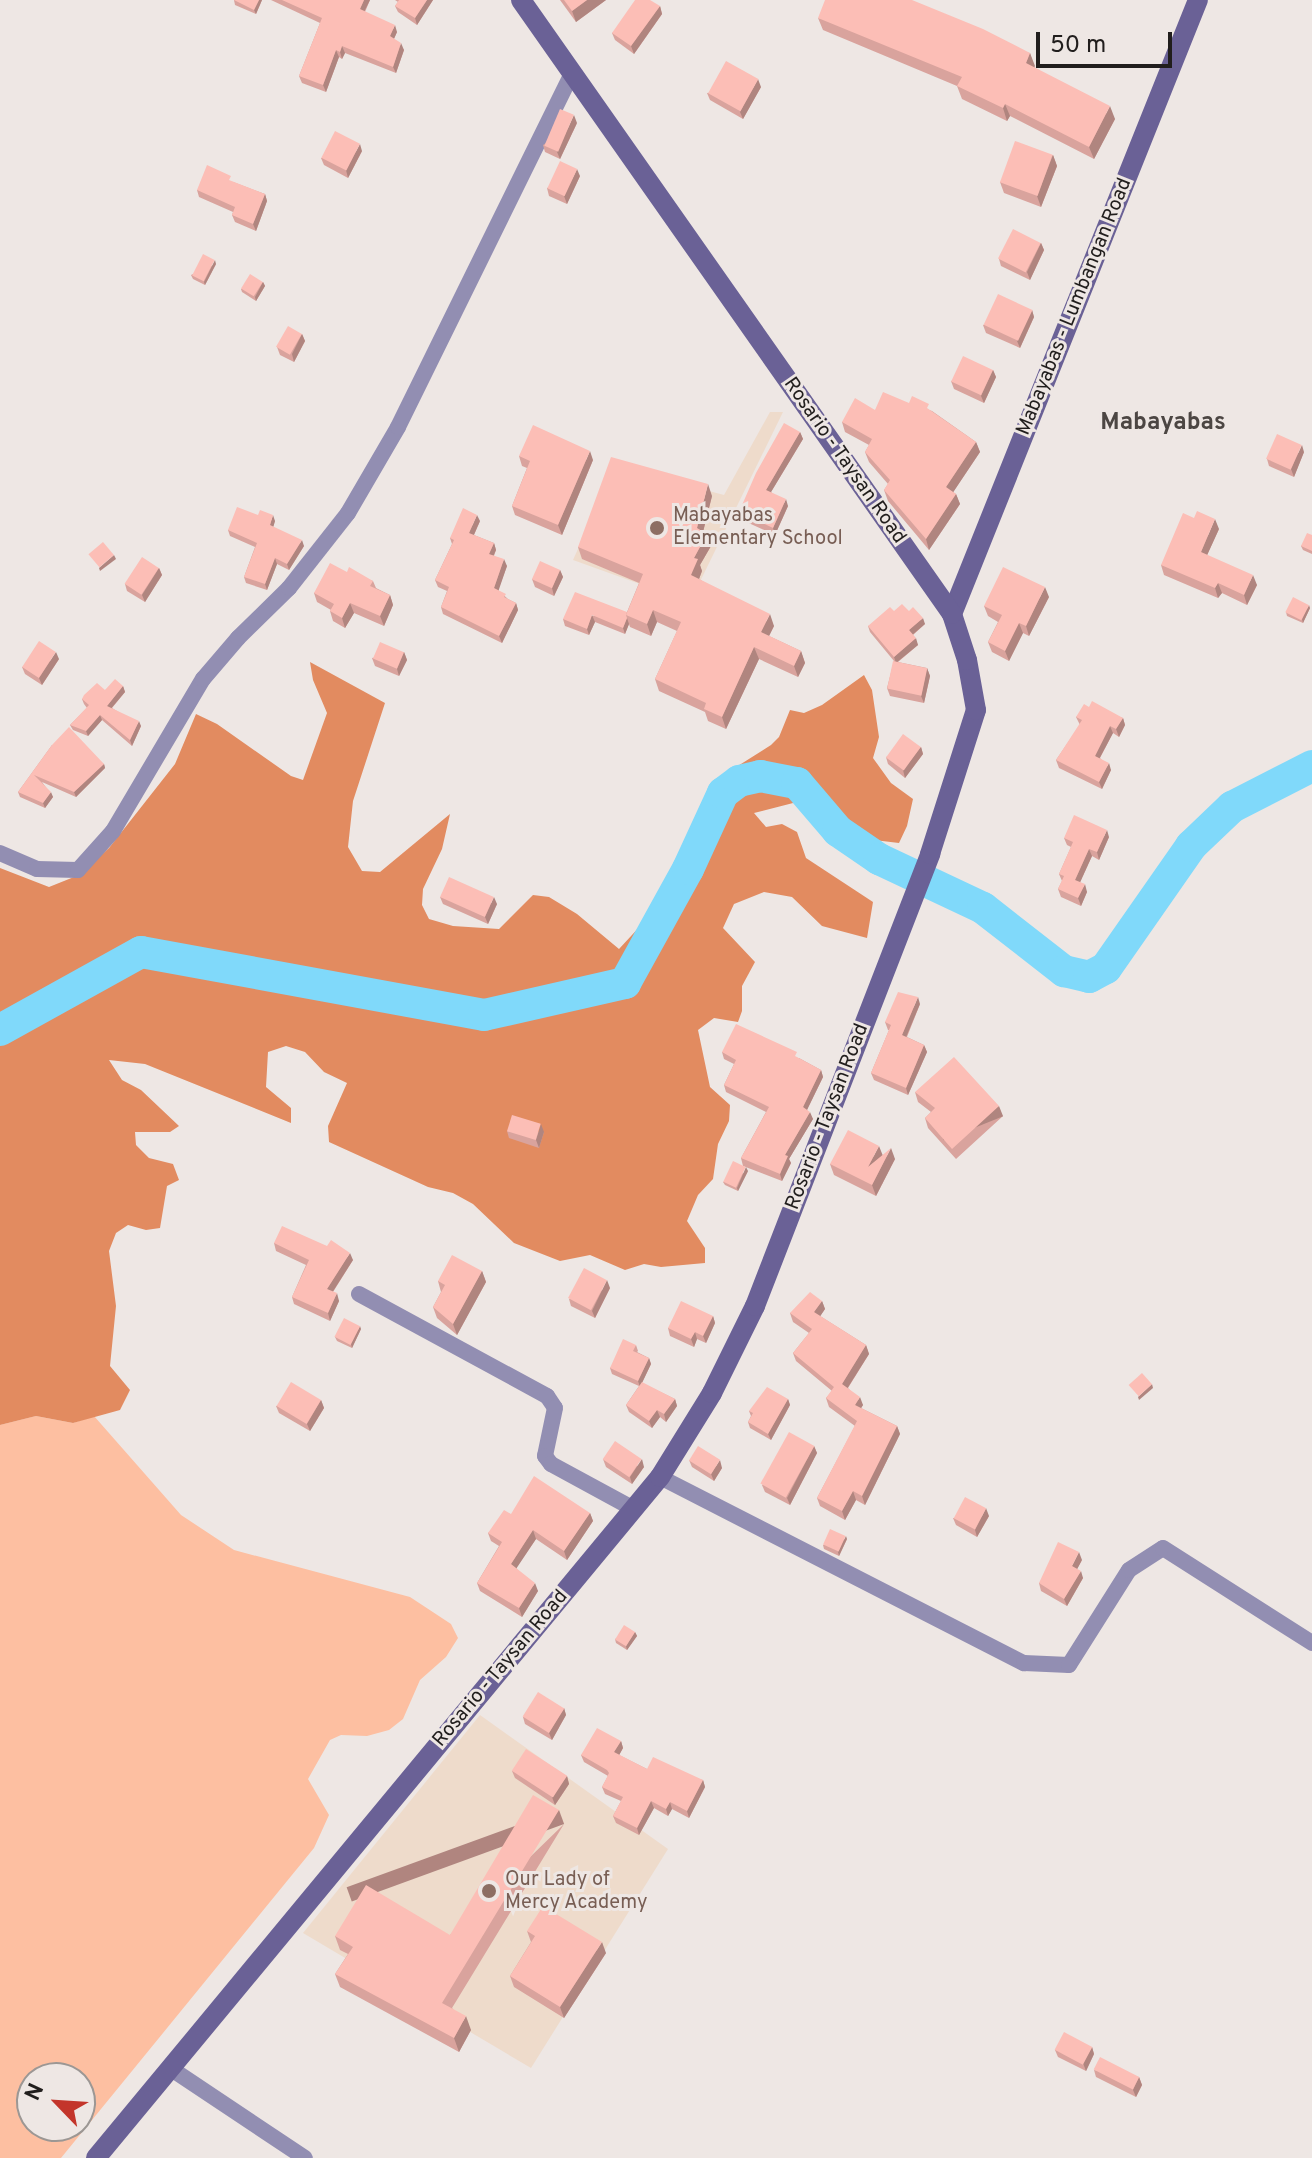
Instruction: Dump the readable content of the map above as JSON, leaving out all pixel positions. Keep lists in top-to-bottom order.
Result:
{
  "streets": {
    "main road": ["Mabayabas - Lumbangan Road", "Rosario - Taysan Road"]
  },
  "crossings": [
    ["Mabayabas - Lumbangan Road", "Rosario - Taysan Road"]
  ],
  "districts": ["Mabayabas"],
  "places": ["Mabayabas Elementary School", "Our Lady of Mercy Academy"],
  "scale_bar": "50 m",
  "north": "top left"
}
